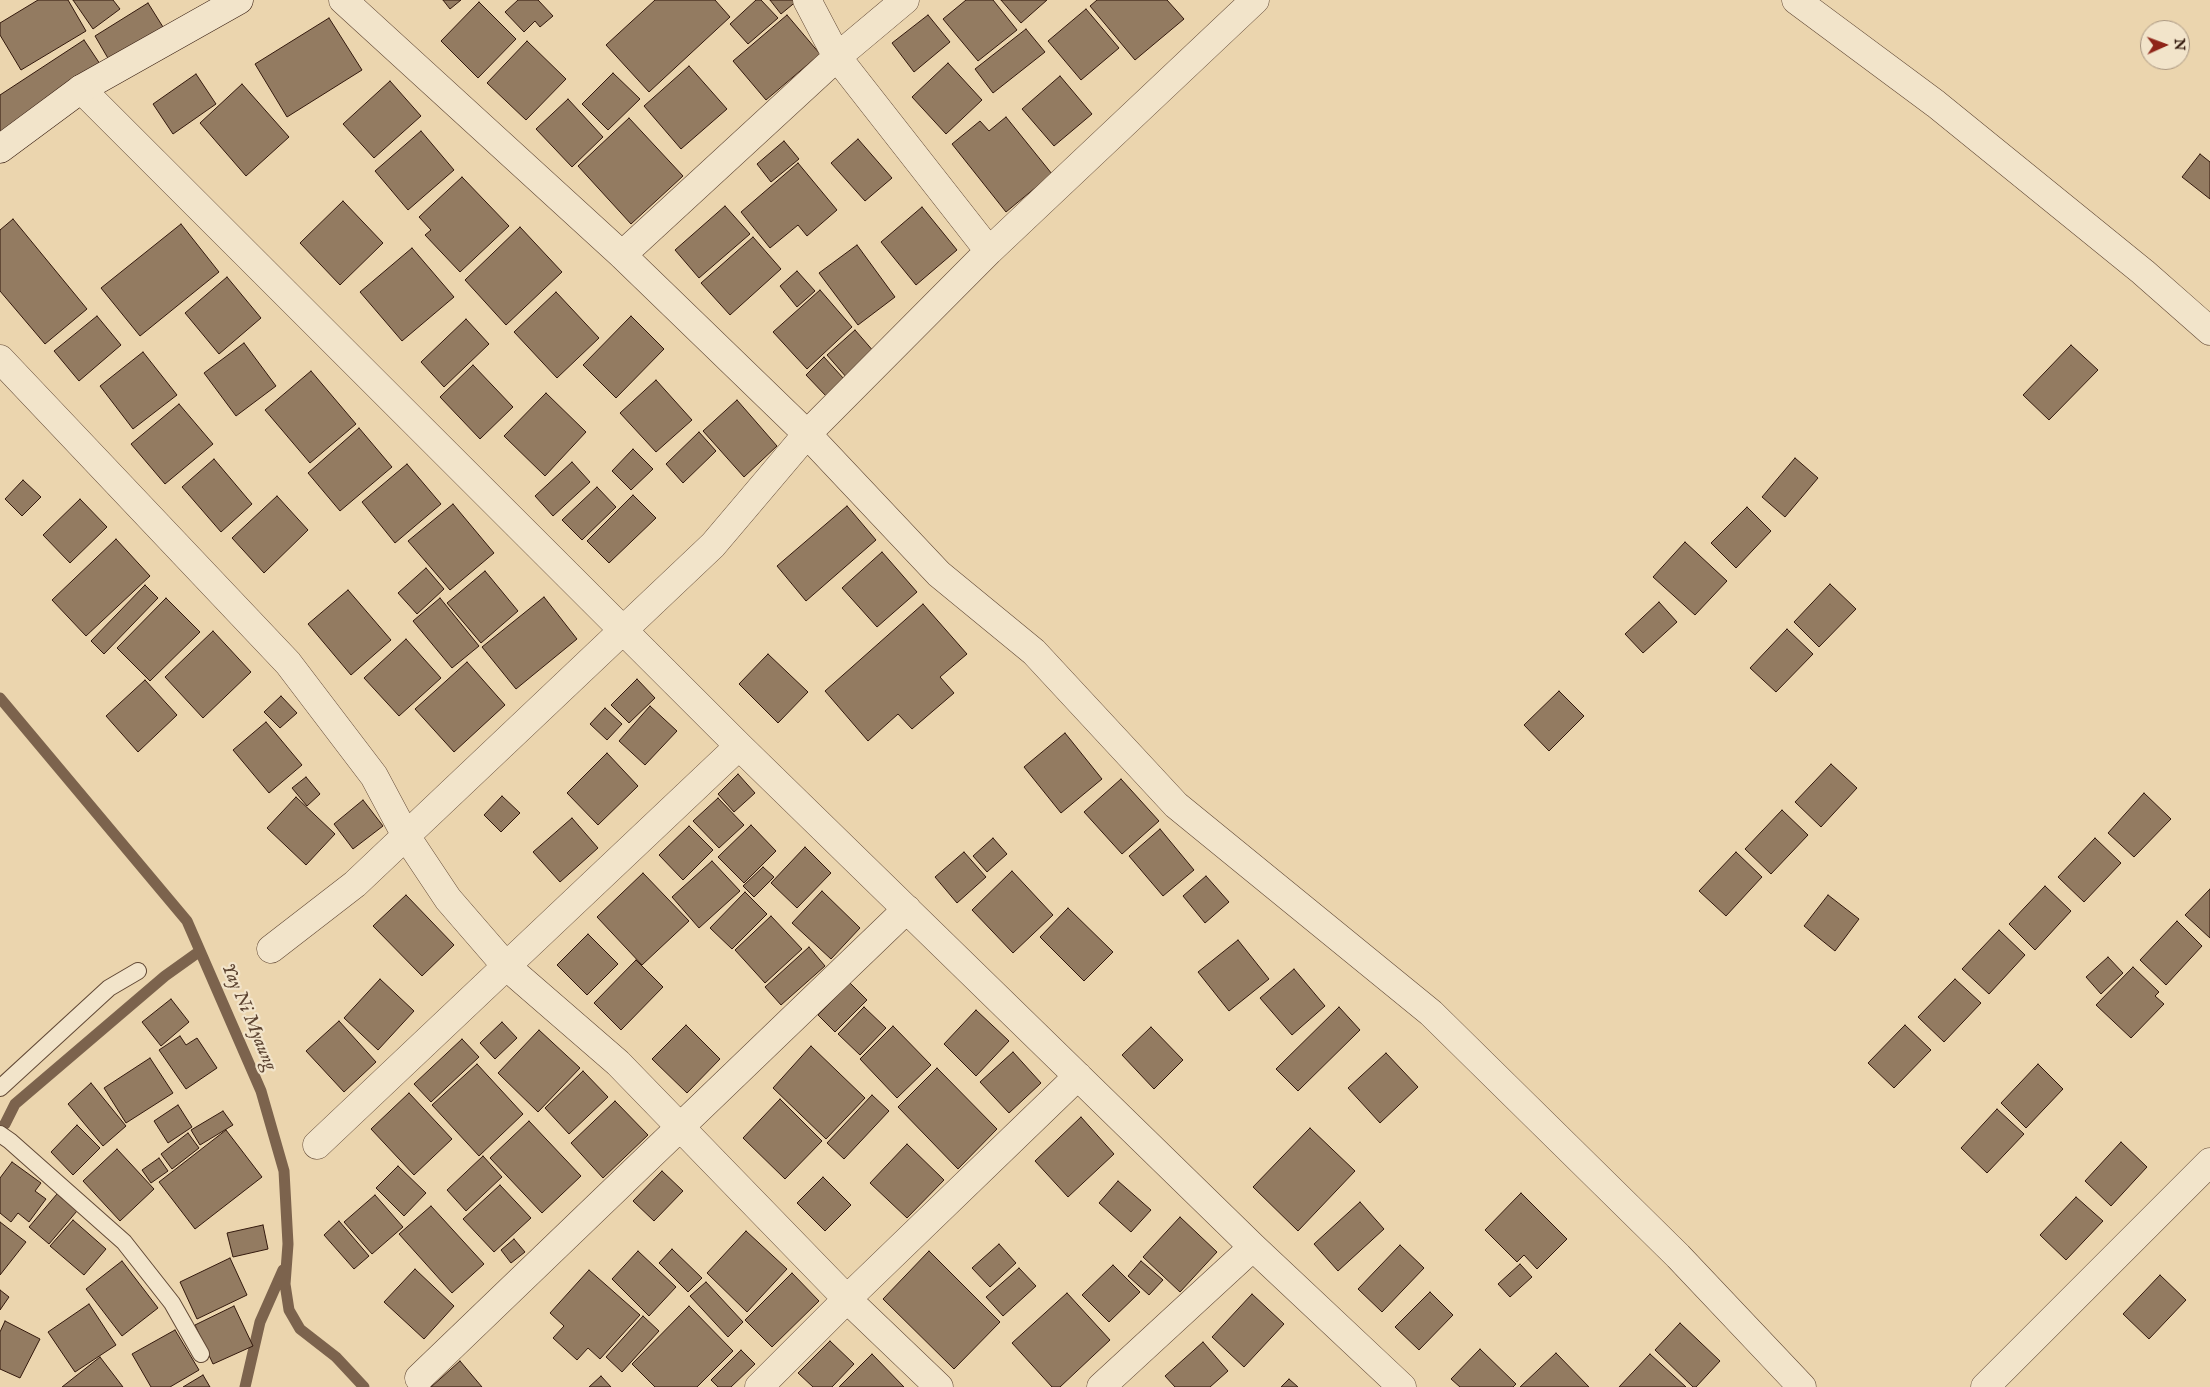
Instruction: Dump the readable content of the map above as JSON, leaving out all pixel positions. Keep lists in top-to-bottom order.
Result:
{
  "water": ["Yay Ni Myaung"],
  "north": "right"
}
